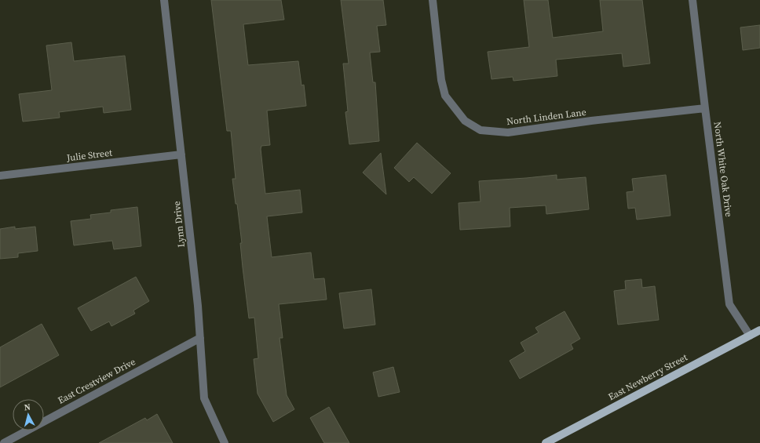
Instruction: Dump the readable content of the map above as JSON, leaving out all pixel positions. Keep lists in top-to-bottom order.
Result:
{
  "streets": {
    "main road": ["East Newberry Street"],
    "street": [
      "North Linden Lane",
      "Julie Street",
      "North White Oak Drive",
      "Lynn Drive",
      "East Crestview Drive"
    ]
  },
  "crossings": [
    ["North Linden Lane", "North White Oak Drive"],
    ["Julie Street", "Lynn Drive"],
    ["North White Oak Drive", "East Newberry Street"],
    ["Lynn Drive", "East Crestview Drive"]
  ],
  "north": "top"
}
